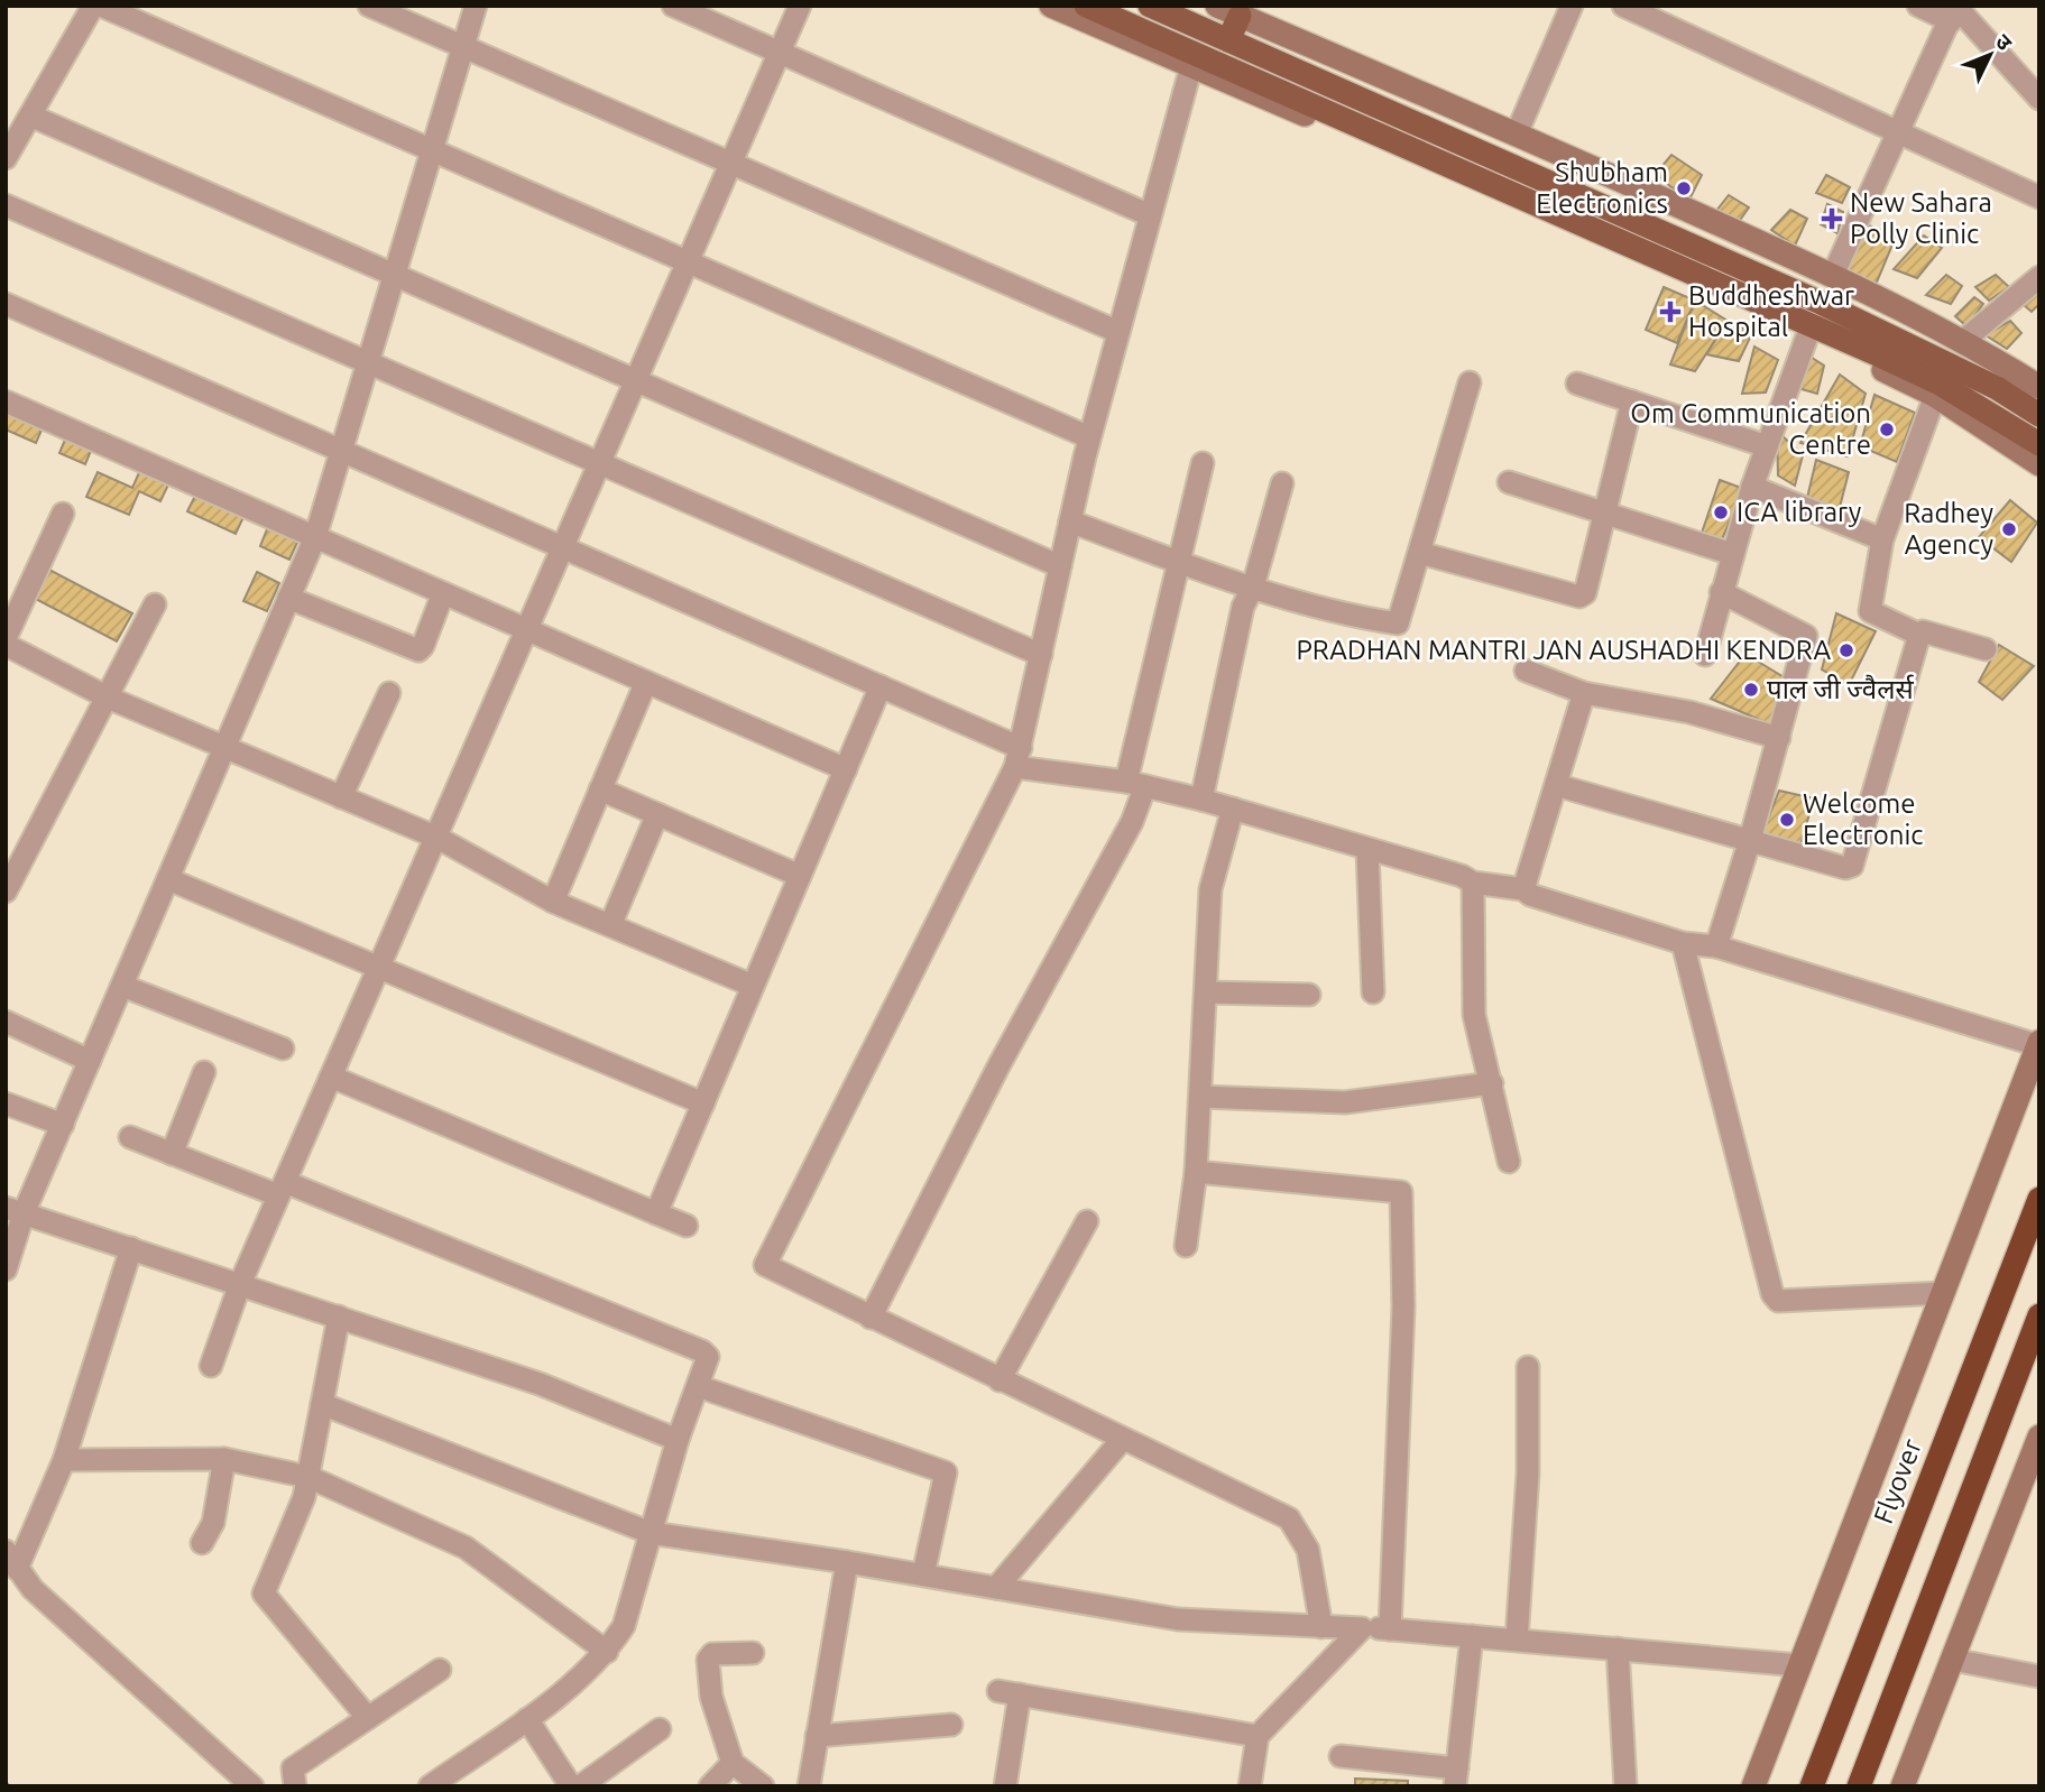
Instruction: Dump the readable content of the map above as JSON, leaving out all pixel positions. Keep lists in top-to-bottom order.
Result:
{
  "streets": {
    "highway": ["Flyover"]
  },
  "places": {
    "other": [
      "Shubham Electronics",
      "Om Communication Centre",
      "ICA library",
      "Radhey Agency",
      "PRADHAN MANTRI JAN AUSHADHI KENDRA",
      "पाल जी ज्वैलर्स",
      "Welcome Electronic"
    ],
    "health": ["New Sahara Polly Clinic", "Buddheshwar Hospital"]
  },
  "north": "top right"
}
